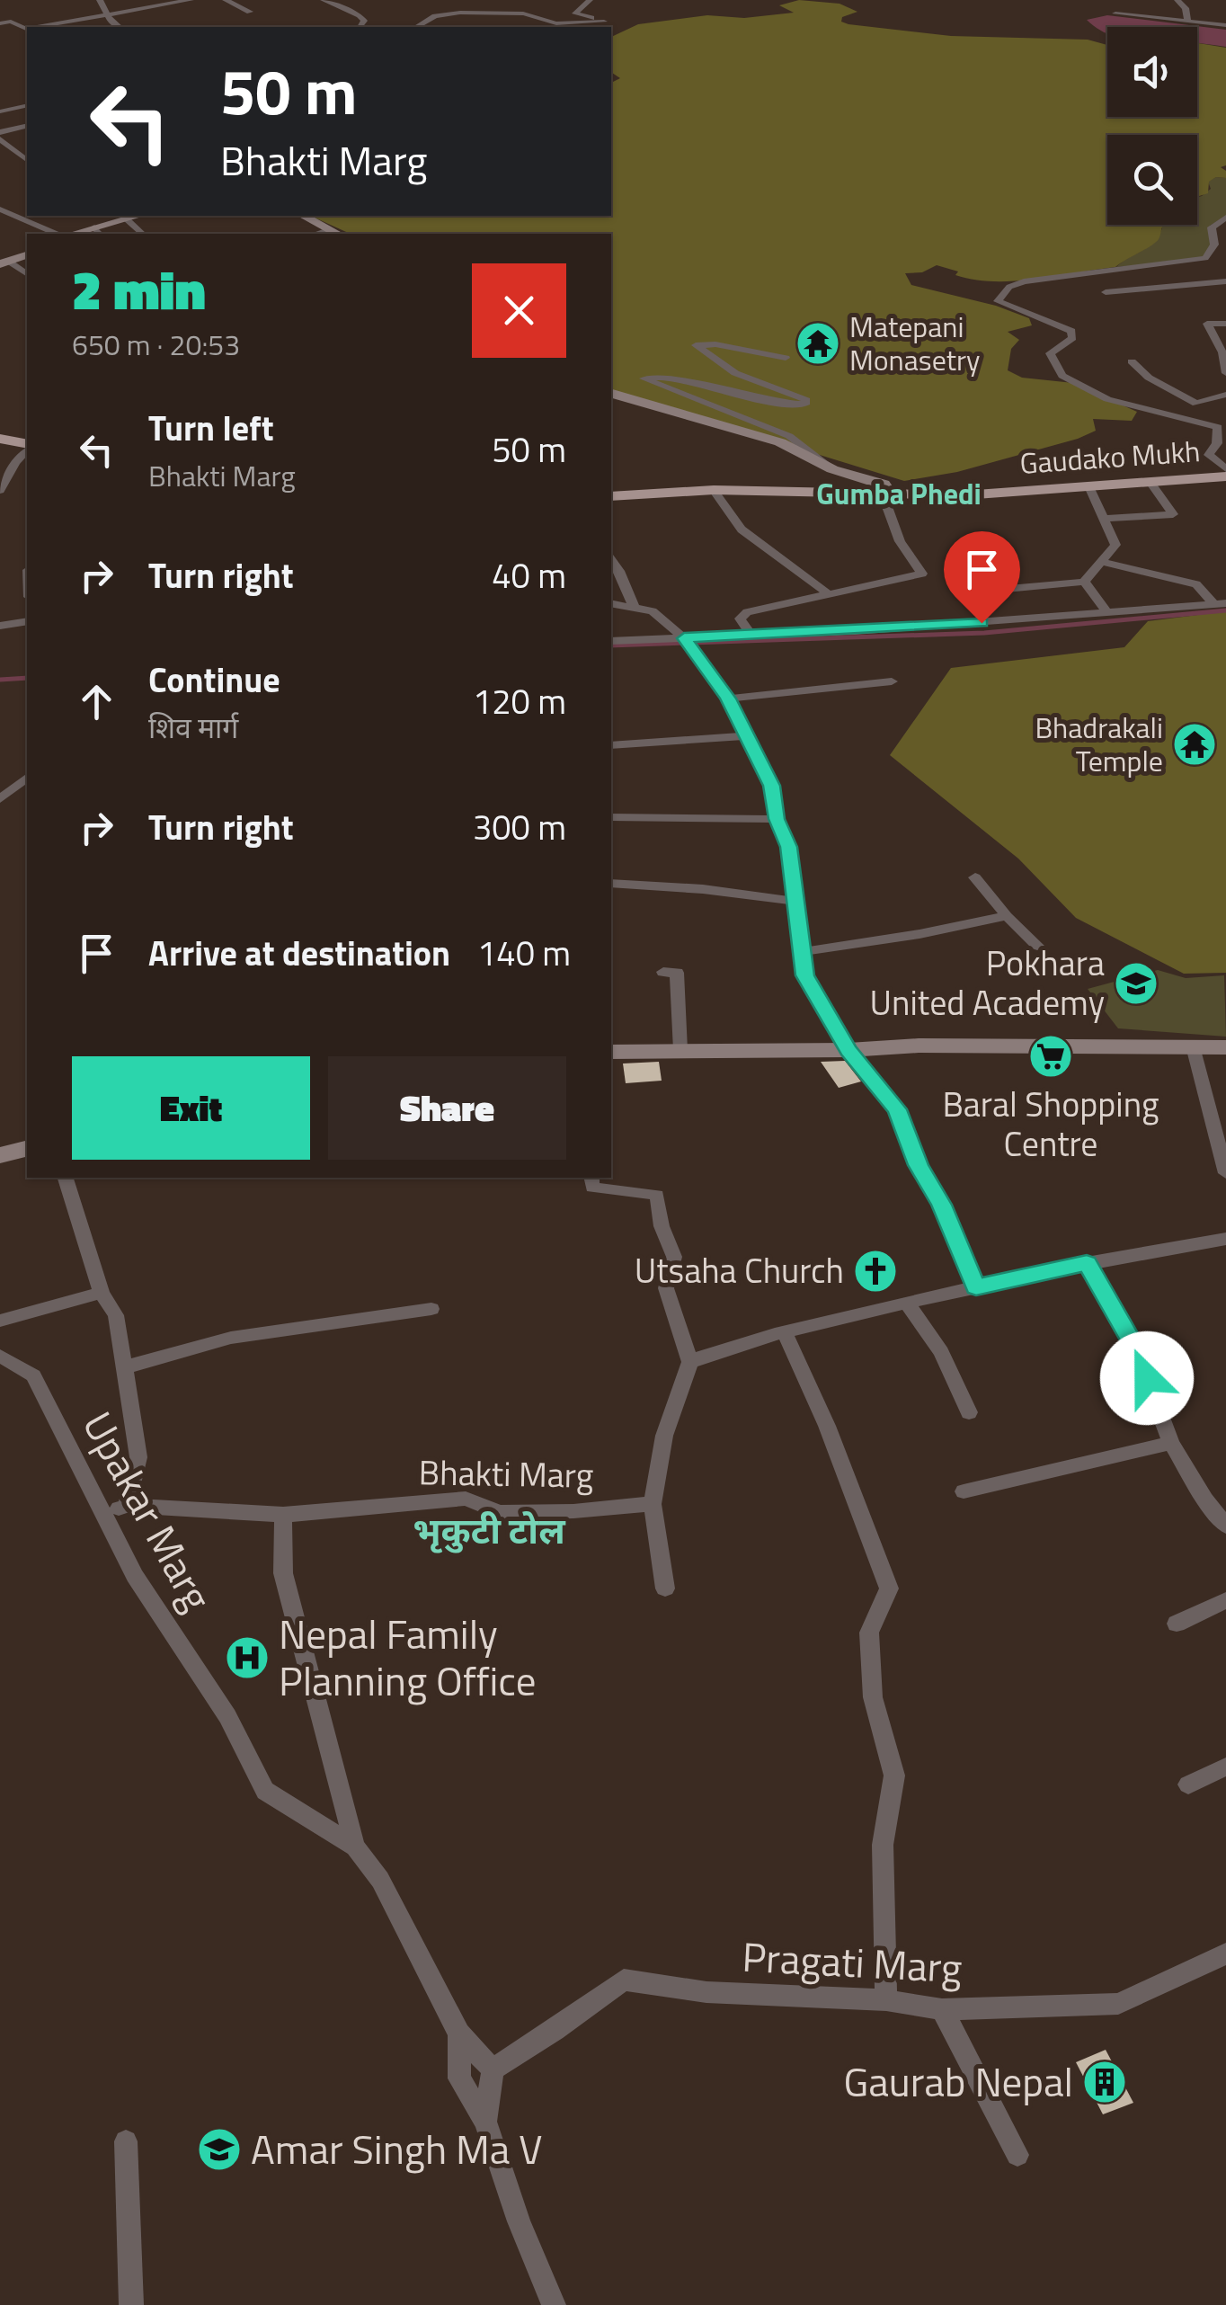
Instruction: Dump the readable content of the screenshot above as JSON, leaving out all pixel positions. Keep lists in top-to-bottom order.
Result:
{
  "streets": {
    "main road": ["Gaudako Mukh"],
    "street": ["Bhakti Marg", "Upakar Marg", "Pragati Marg"]
  },
  "crossings": [
    ["Bhakti Marg", "Upakar Marg"]
  ],
  "districts": ["Gumba Phedi", "भृकुटी टोल"],
  "places": {
    "temple": ["Matepani Monasetry", "Bhadrakali Temple"],
    "school or university": ["Pokhara United Academy", "Amar Singh Ma V"],
    "supermarket": ["Baral Shopping Centre"],
    "church": ["Utsaha Church"],
    "hospital": ["Nepal Family Planning Office"],
    "building": ["Gaurab Nepal"]
  },
  "page": {
    "turn": ["50 m", "Bhakti Marg"],
    "heading": ["2 min", "650 m · 20:53"],
    "list": [
      {
        "name": "Turn left",
        "note": "Bhakti Marg",
        "value": "50 m"
      },
      {
        "name": "Turn right",
        "value": "40 m"
      },
      {
        "name": "Continue",
        "note": "शिव मार्ग",
        "value": "120 m"
      },
      {
        "name": "Turn right",
        "value": "300 m"
      },
      {
        "name": "Arrive at destination",
        "value": "140 m"
      }
    ],
    "buttons": ["Exit", "Share"]
  }
}
